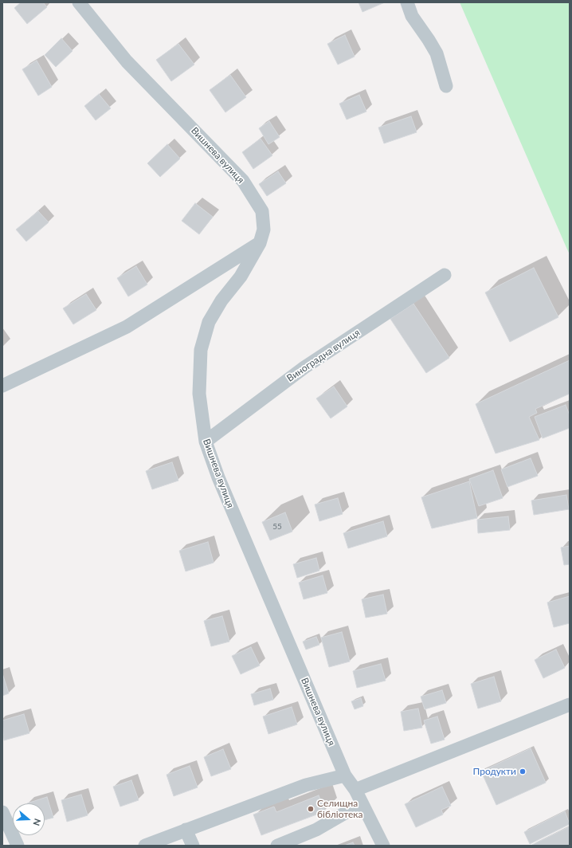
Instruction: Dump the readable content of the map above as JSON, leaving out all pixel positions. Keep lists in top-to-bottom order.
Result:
{
  "streets": {
    "street": ["Вишнева вулиця", "Виноградна вулиця"]
  },
  "crossings": [
    ["Вишнева вулиця", "Виноградна вулиця"]
  ],
  "places": ["Продукти", "Селищна бібліотека"],
  "house_numbers": ["55"],
  "north": "right"
}
